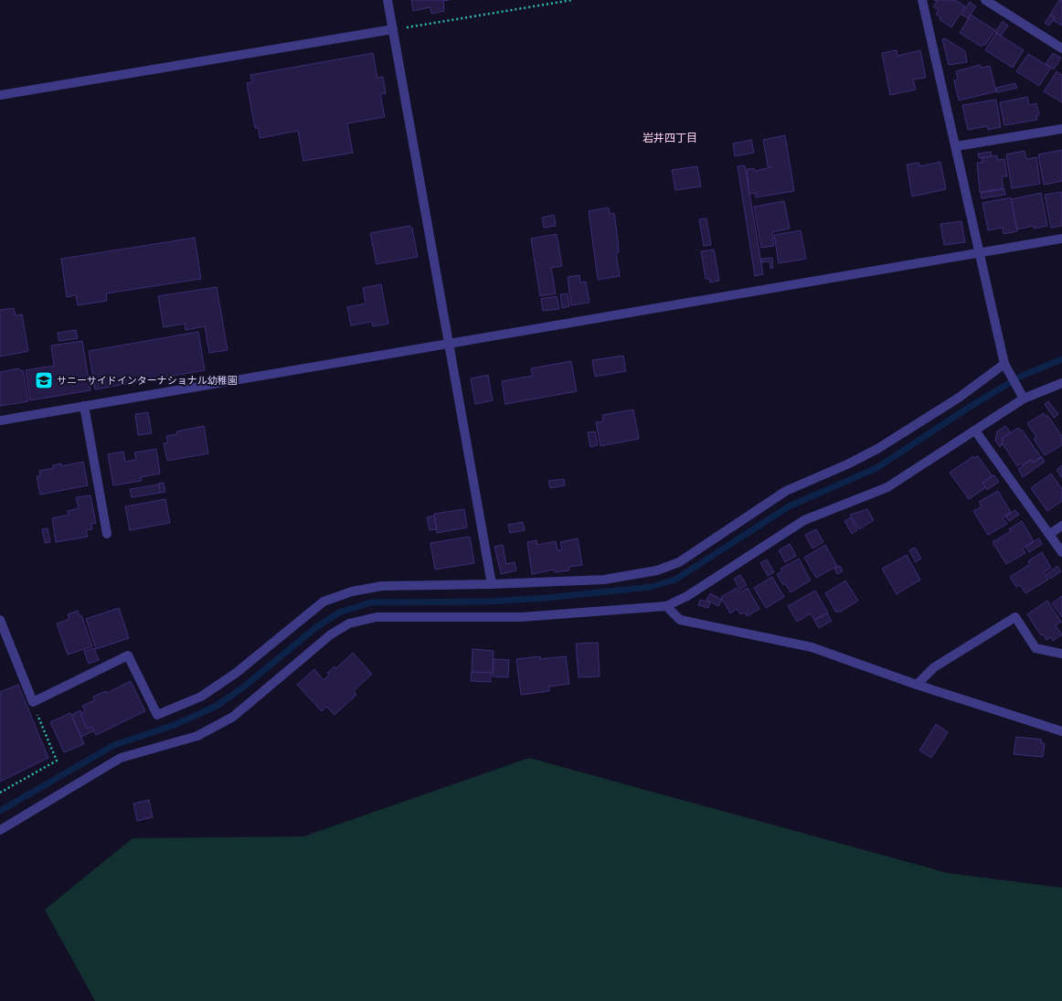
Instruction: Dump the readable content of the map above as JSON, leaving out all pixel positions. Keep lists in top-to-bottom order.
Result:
{
  "districts": ["岩井四丁目"],
  "places": {
    "school or university": ["サニーサイドインターナショナル幼稚園"]
  }
}
